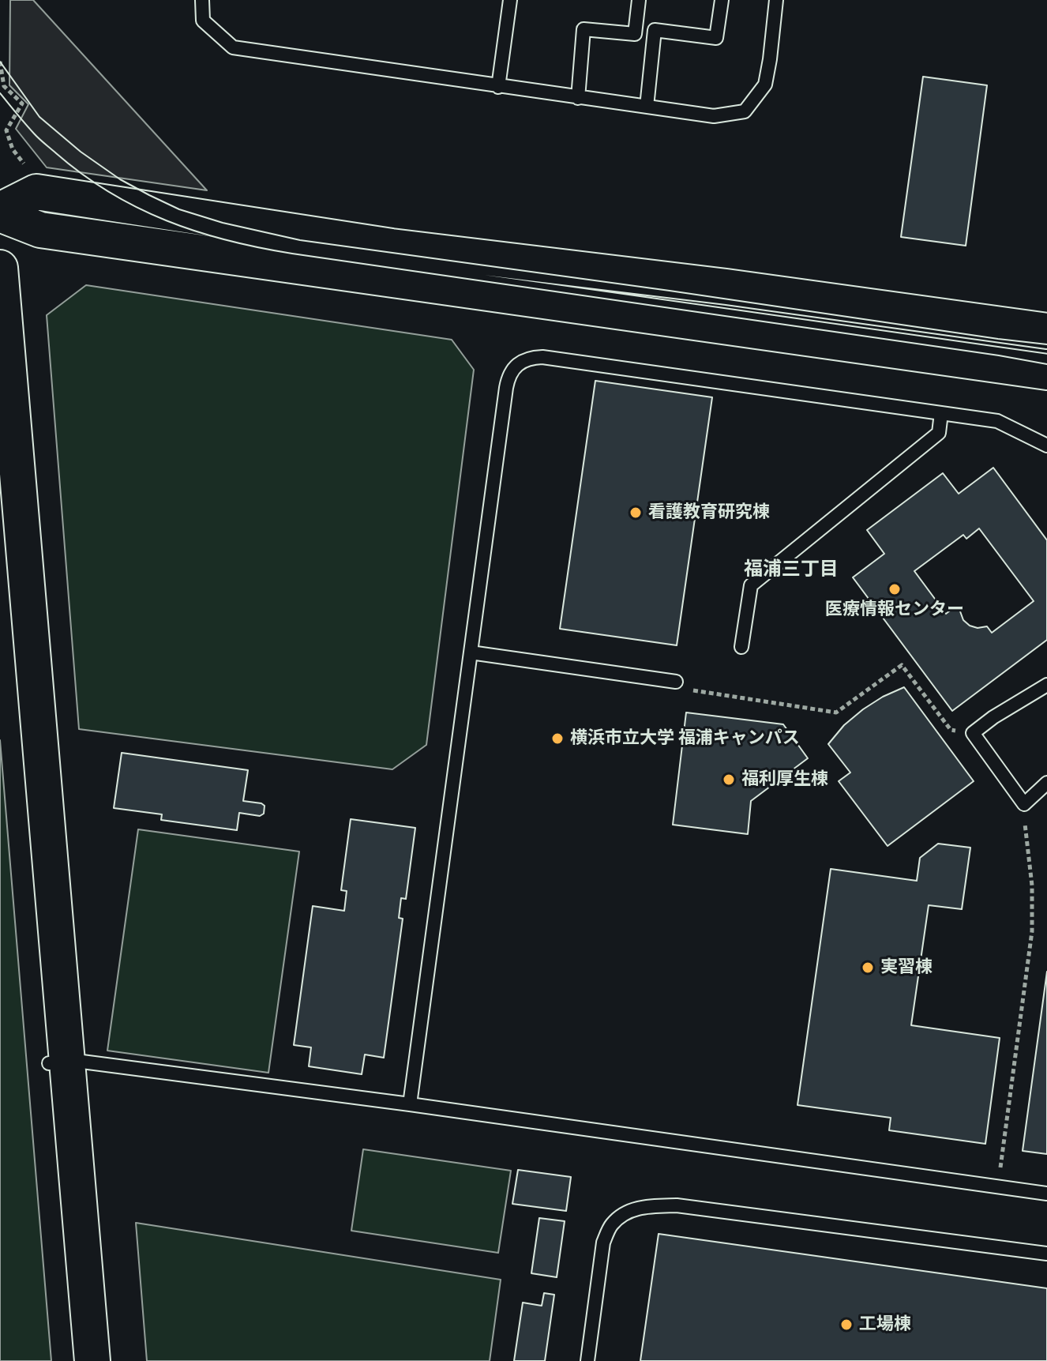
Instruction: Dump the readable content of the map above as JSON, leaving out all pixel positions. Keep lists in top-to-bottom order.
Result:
{
  "districts": ["福浦三丁目"],
  "places": [
    "看護教育研究棟",
    "医療情報センター",
    "横浜市立大学 福浦キャンパス",
    "福利厚生棟",
    "実習棟",
    "工場棟"
  ]
}
